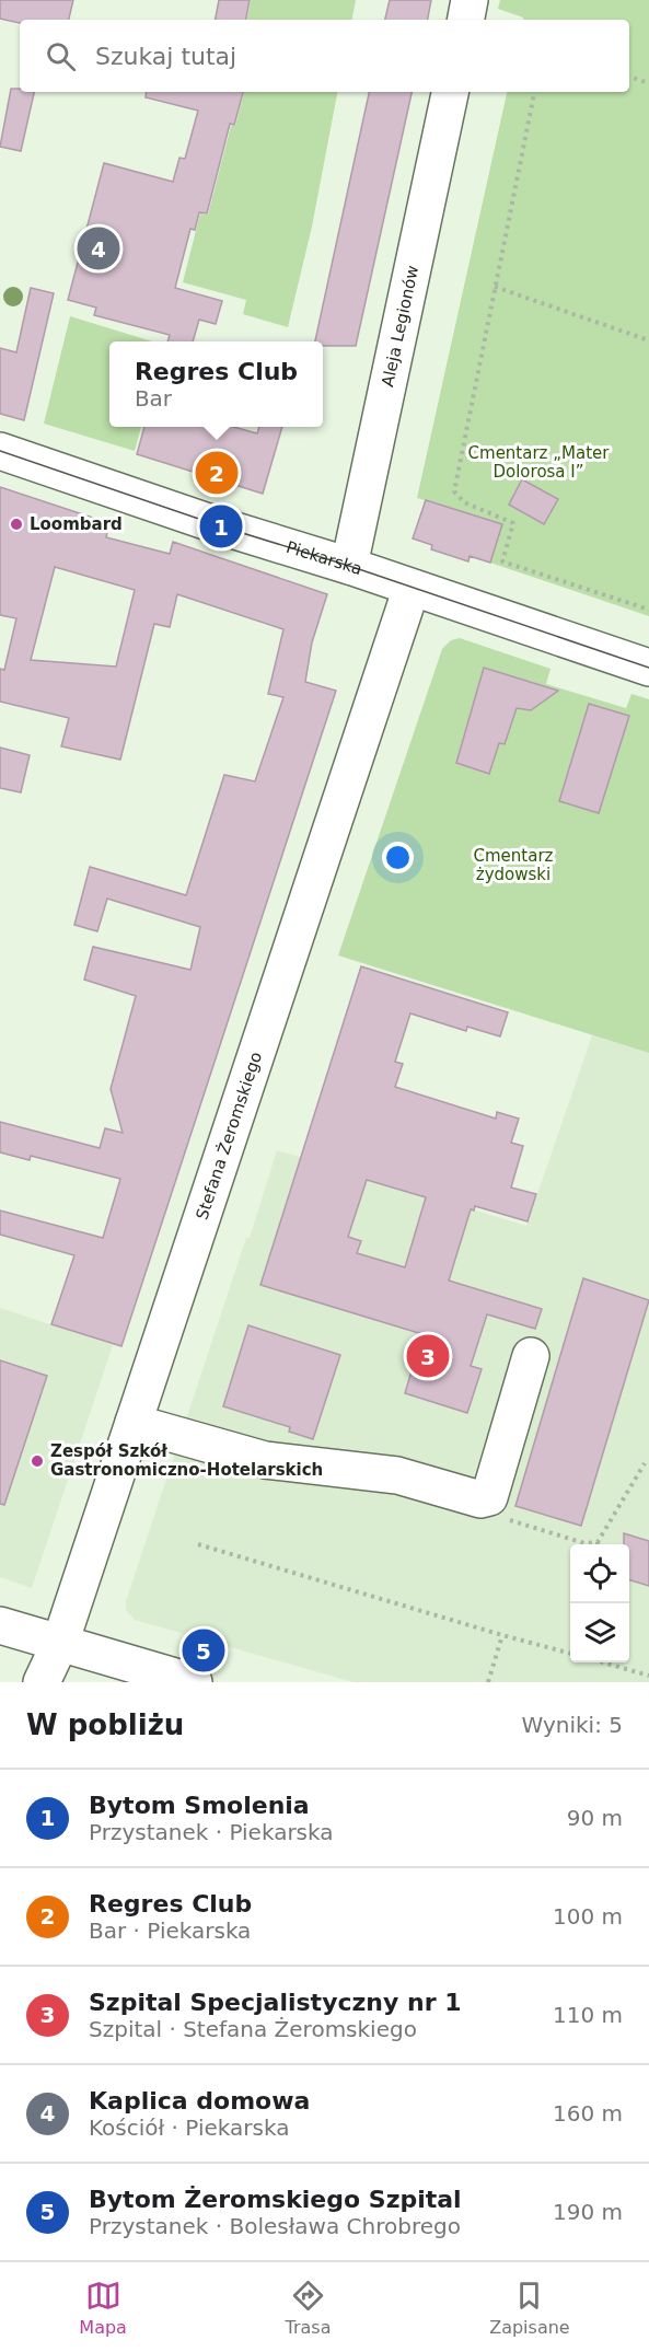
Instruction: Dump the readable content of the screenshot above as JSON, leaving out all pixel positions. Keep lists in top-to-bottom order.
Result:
{
  "streets": {
    "street": ["Aleja Legionów", "Piekarska", "Stefana Żeromskiego"]
  },
  "crossings": [
    ["Aleja Legionów", "Piekarska"],
    ["Piekarska", "Stefana Żeromskiego"]
  ],
  "parks": ["Cmentarz „Mater Dolorosa I”", "Cmentarz żydowski"],
  "places": ["Loombard", "Zespół Szkół Gastronomiczno-Hotelarskich"],
  "page": {
    "search": "Szukaj tutaj",
    "pins": [
      "4",
      "2",
      "1",
      "3",
      "5"
    ],
    "popup": ["Regres Club", "Bar"],
    "heading": ["W pobliżu", "Wyniki: 5"],
    "list": [
      {
        "mark": "1",
        "name": "Bytom Smolenia",
        "note": "Przystanek · Piekarska",
        "value": "90 m"
      },
      {
        "mark": "2",
        "name": "Regres Club",
        "note": "Bar · Piekarska",
        "value": "100 m"
      },
      {
        "mark": "3",
        "name": "Szpital Specjalistyczny nr 1",
        "note": "Szpital · Stefana Żeromskiego",
        "value": "110 m"
      },
      {
        "mark": "4",
        "name": "Kaplica domowa",
        "note": "Kościół · Piekarska",
        "value": "160 m"
      },
      {
        "mark": "5",
        "name": "Bytom Żeromskiego Szpital",
        "note": "Przystanek · Bolesława Chrobrego",
        "value": "190 m"
      }
    ],
    "nav": ["Mapa", "Trasa", "Zapisane"]
  }
}
